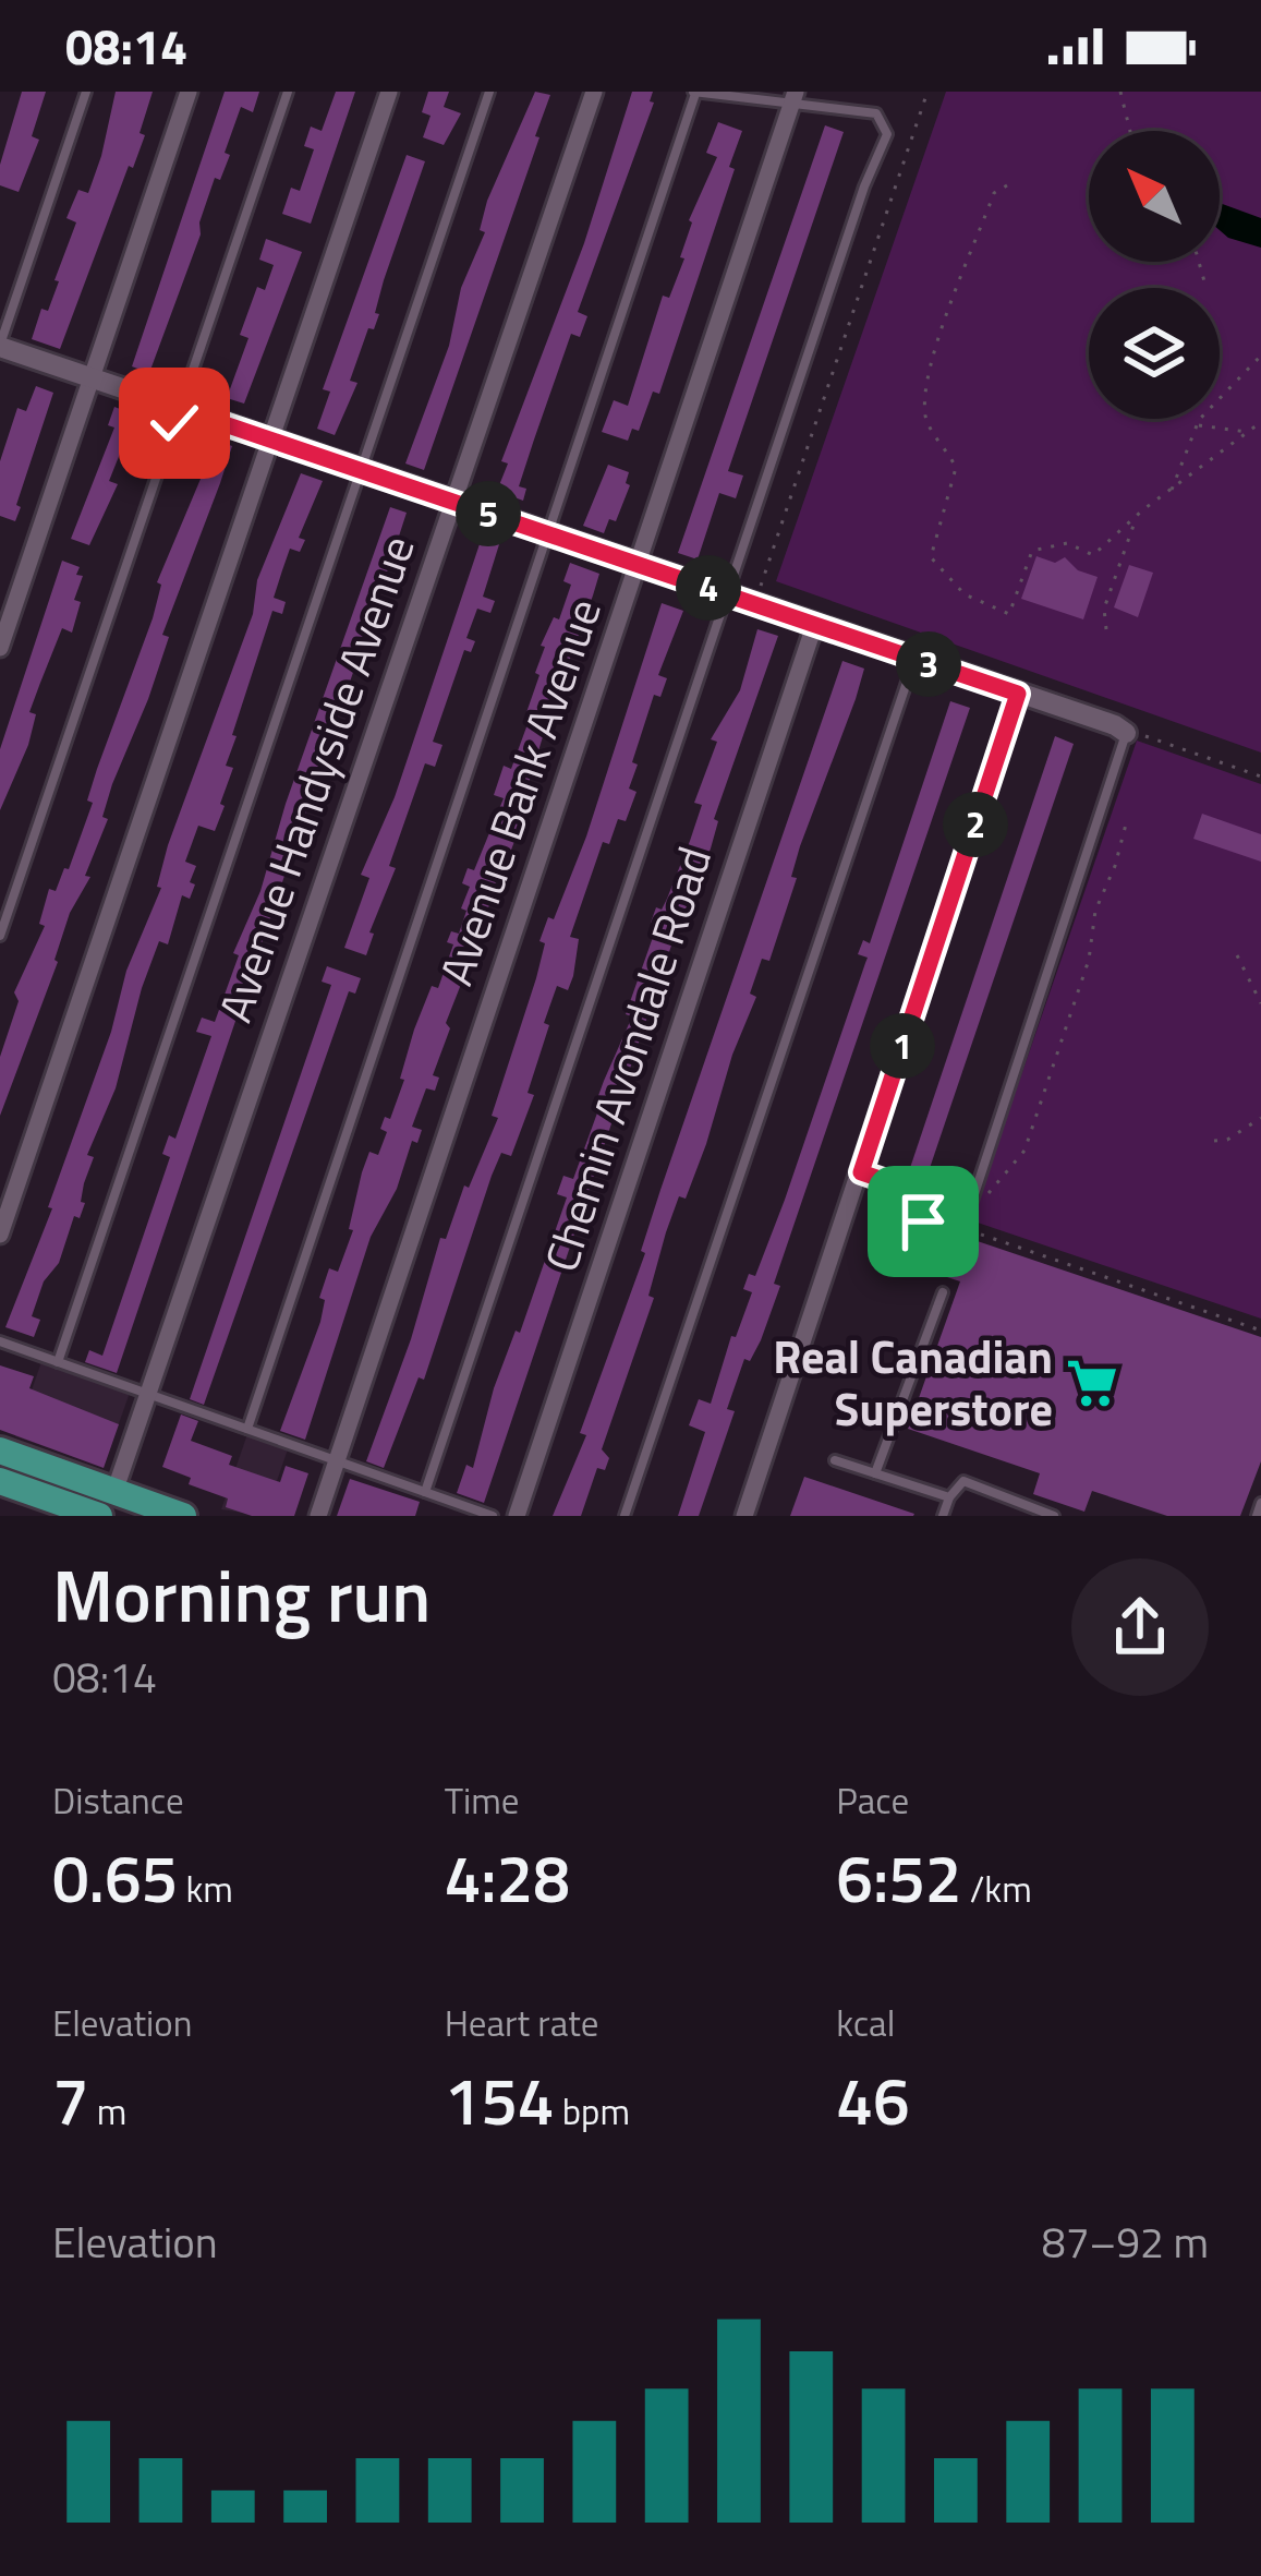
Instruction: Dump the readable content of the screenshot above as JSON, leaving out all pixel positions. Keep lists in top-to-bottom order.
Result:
{
  "streets": {
    "street": ["Avenue Handyside Avenue", "Avenue Bank Avenue", "Chemin Avondale Road"]
  },
  "places": {
    "supermarket": ["Real Canadian Superstore"]
  },
  "north": "top left",
  "page": {
    "status": "08:14",
    "pins": [
      "5",
      "4",
      "3",
      "2",
      "1"
    ],
    "heading": ["Morning run", "08:14"],
    "stats": [
      ["Distance", "0.65 km"],
      ["Time", "4:28"],
      ["Pace", "6:52 /km"],
      ["Elevation", "7 m"],
      ["Heart rate", "154 bpm"],
      ["kcal", "46"]
    ],
    "chart": ["Elevation", "87–92 m"]
  }
}
